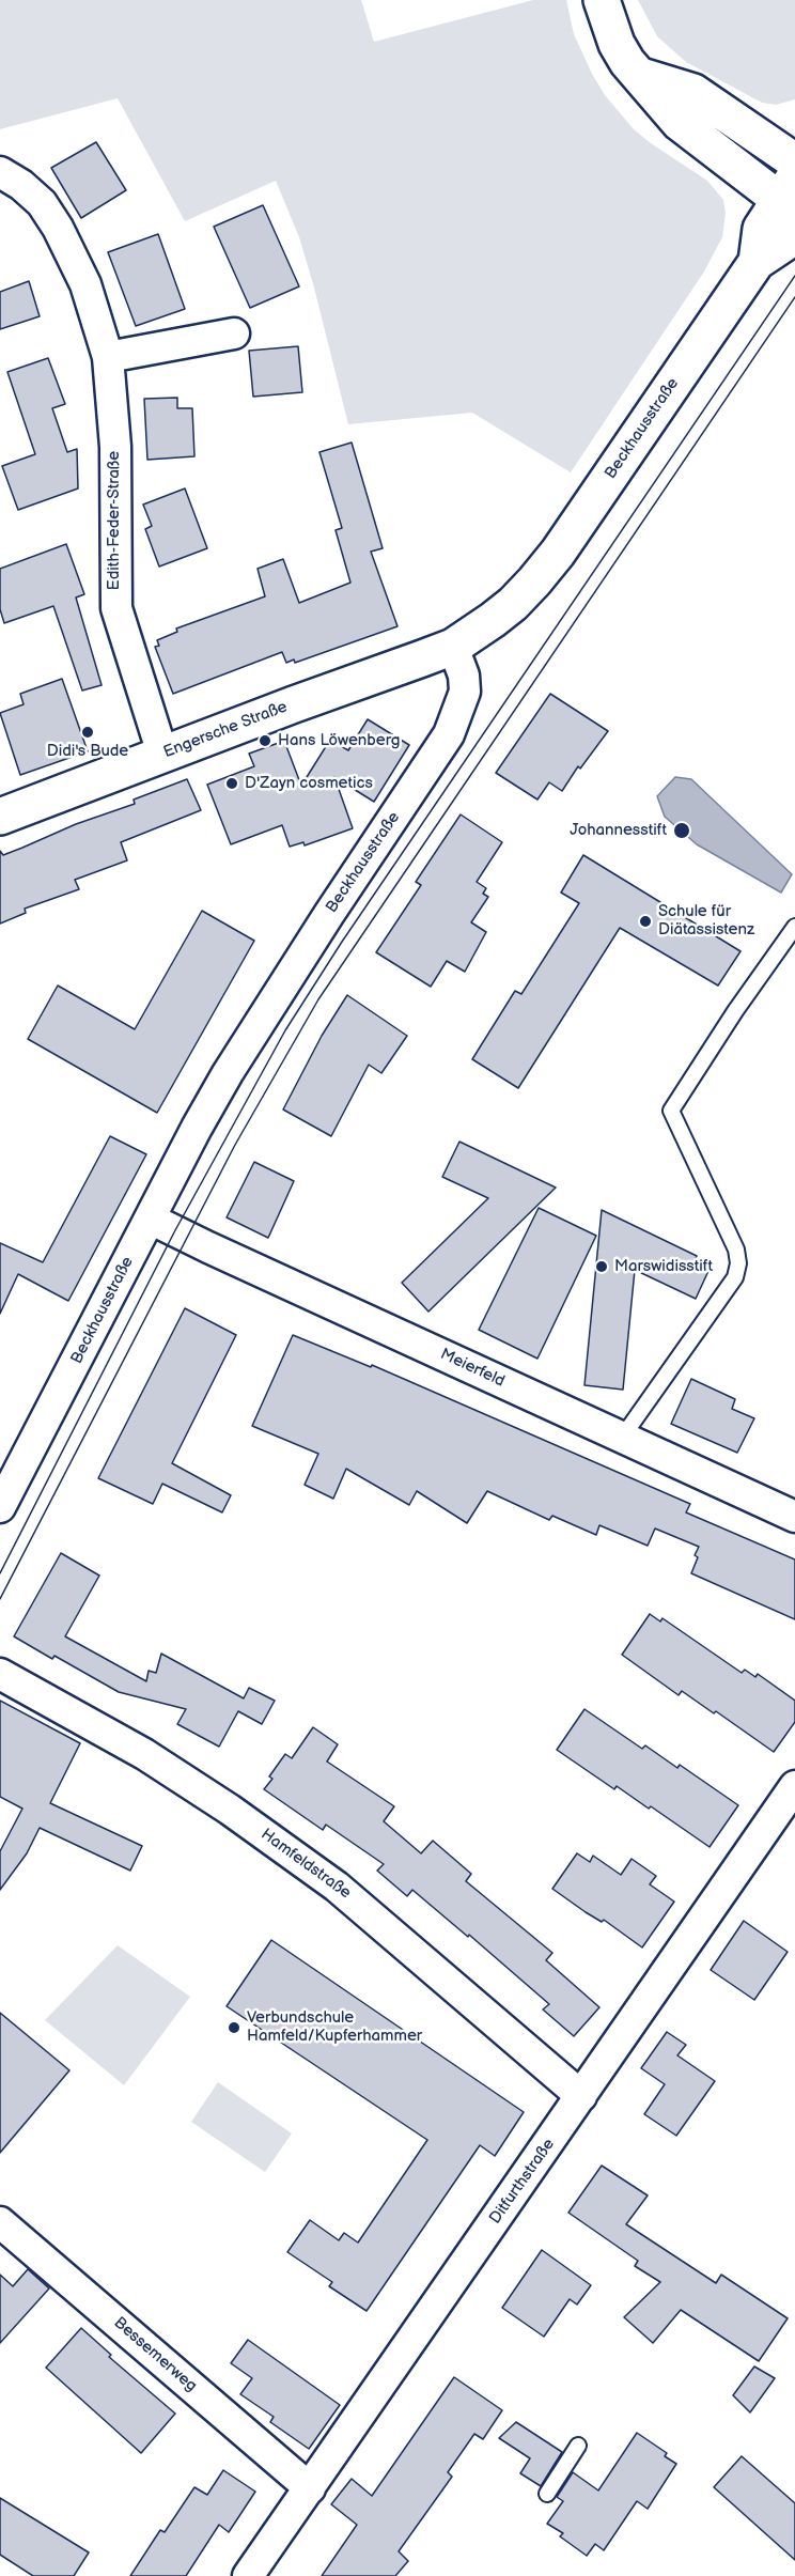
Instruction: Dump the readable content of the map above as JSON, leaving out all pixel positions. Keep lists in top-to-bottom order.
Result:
{
  "streets": {
    "main road": ["Beckhausstraße", "Engersche Straße"],
    "street": [
      "Edith-Feder-Straße",
      "Meierfeld",
      "Hamfeldstraße",
      "Ditfurthstraße",
      "Bessemerweg"
    ]
  },
  "crossings": [
    ["Beckhausstraße", "Engersche Straße"],
    ["Beckhausstraße", "Meierfeld"],
    ["Edith-Feder-Straße", "Engersche Straße"],
    ["Hamfeldstraße", "Ditfurthstraße"],
    ["Ditfurthstraße", "Bessemerweg"]
  ],
  "places": [
    "Didi's Bude",
    "Hans Löwenberg",
    "D'Zayn cosmetics",
    "Johannesstift",
    "Schule für Diätassistenz",
    "Marswidisstift",
    "Verbundschule Hamfeld/Kupferhammer"
  ]
}
